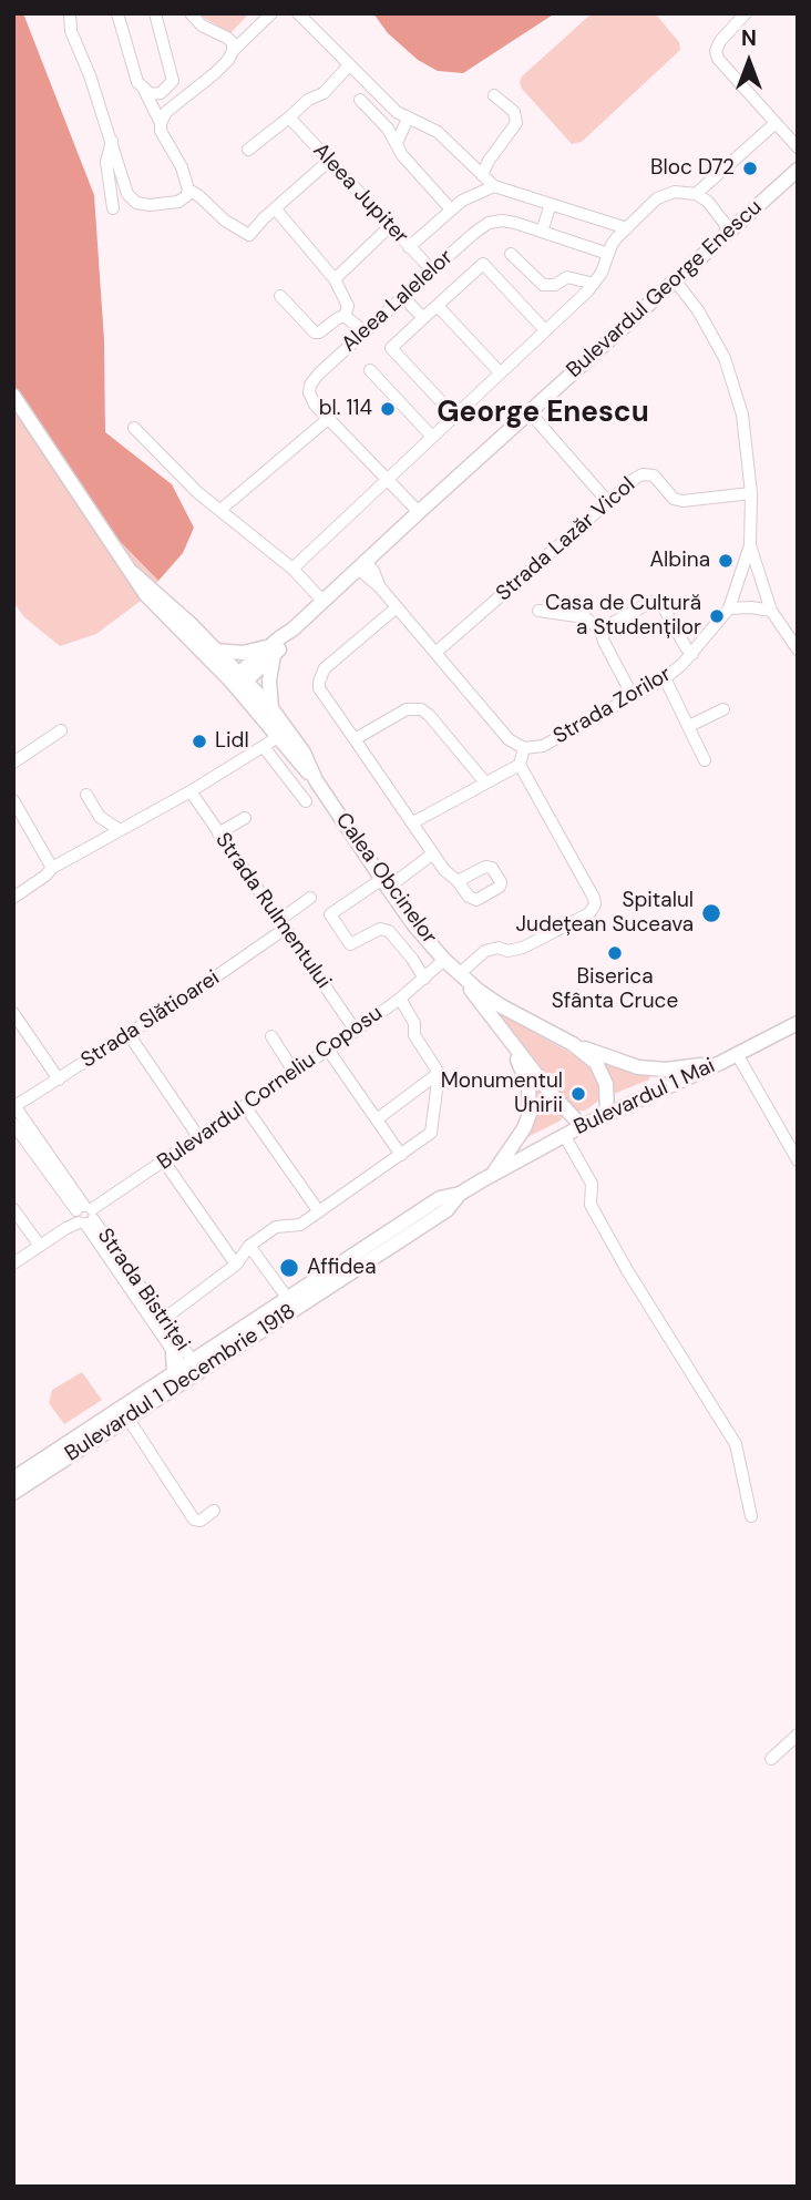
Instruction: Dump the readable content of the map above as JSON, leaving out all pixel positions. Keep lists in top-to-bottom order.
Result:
{
  "streets": {
    "main road": [
      "Bulevardul George Enescu",
      "Calea Obcinelor",
      "Bulevardul 1 Mai",
      "Bulevardul 1 Decembrie 1918"
    ],
    "street": [
      "Aleea Jupiter",
      "Aleea Lalelelor",
      "Strada Lazăr Vicol",
      "Strada Zorilor",
      "Strada Rulmentului",
      "Strada Slătioarei",
      "Bulevardul Corneliu Coposu",
      "Strada Bistriței"
    ]
  },
  "crossings": [
    ["Aleea Jupiter", "Aleea Lalelelor"],
    ["Bulevardul George Enescu", "Aleea Lalelelor"],
    ["Bulevardul George Enescu", "Strada Zorilor"],
    ["Bulevardul George Enescu", "Calea Obcinelor"],
    ["Strada Lazăr Vicol", "Strada Zorilor"],
    ["Calea Obcinelor", "Bulevardul Corneliu Coposu"],
    ["Calea Obcinelor", "Bulevardul 1 Mai"],
    ["Strada Rulmentului", "Strada Slătioarei"],
    ["Strada Rulmentului", "Bulevardul Corneliu Coposu"],
    ["Strada Slătioarei", "Strada Bistriței"],
    ["Bulevardul Corneliu Coposu", "Strada Bistriței"],
    ["Bulevardul 1 Mai", "Bulevardul 1 Decembrie 1918"],
    ["Strada Bistriței", "Bulevardul 1 Decembrie 1918"]
  ],
  "districts": ["George Enescu"],
  "places": [
    "Bloc D72",
    "bl. 114",
    "Albina",
    "Casa de Cultură a Studenților",
    "Lidl",
    "Spitalul Județean Suceava",
    "Biserica Sfânta Cruce",
    "Monumentul Unirii",
    "Affidea"
  ],
  "north": "top"
}
